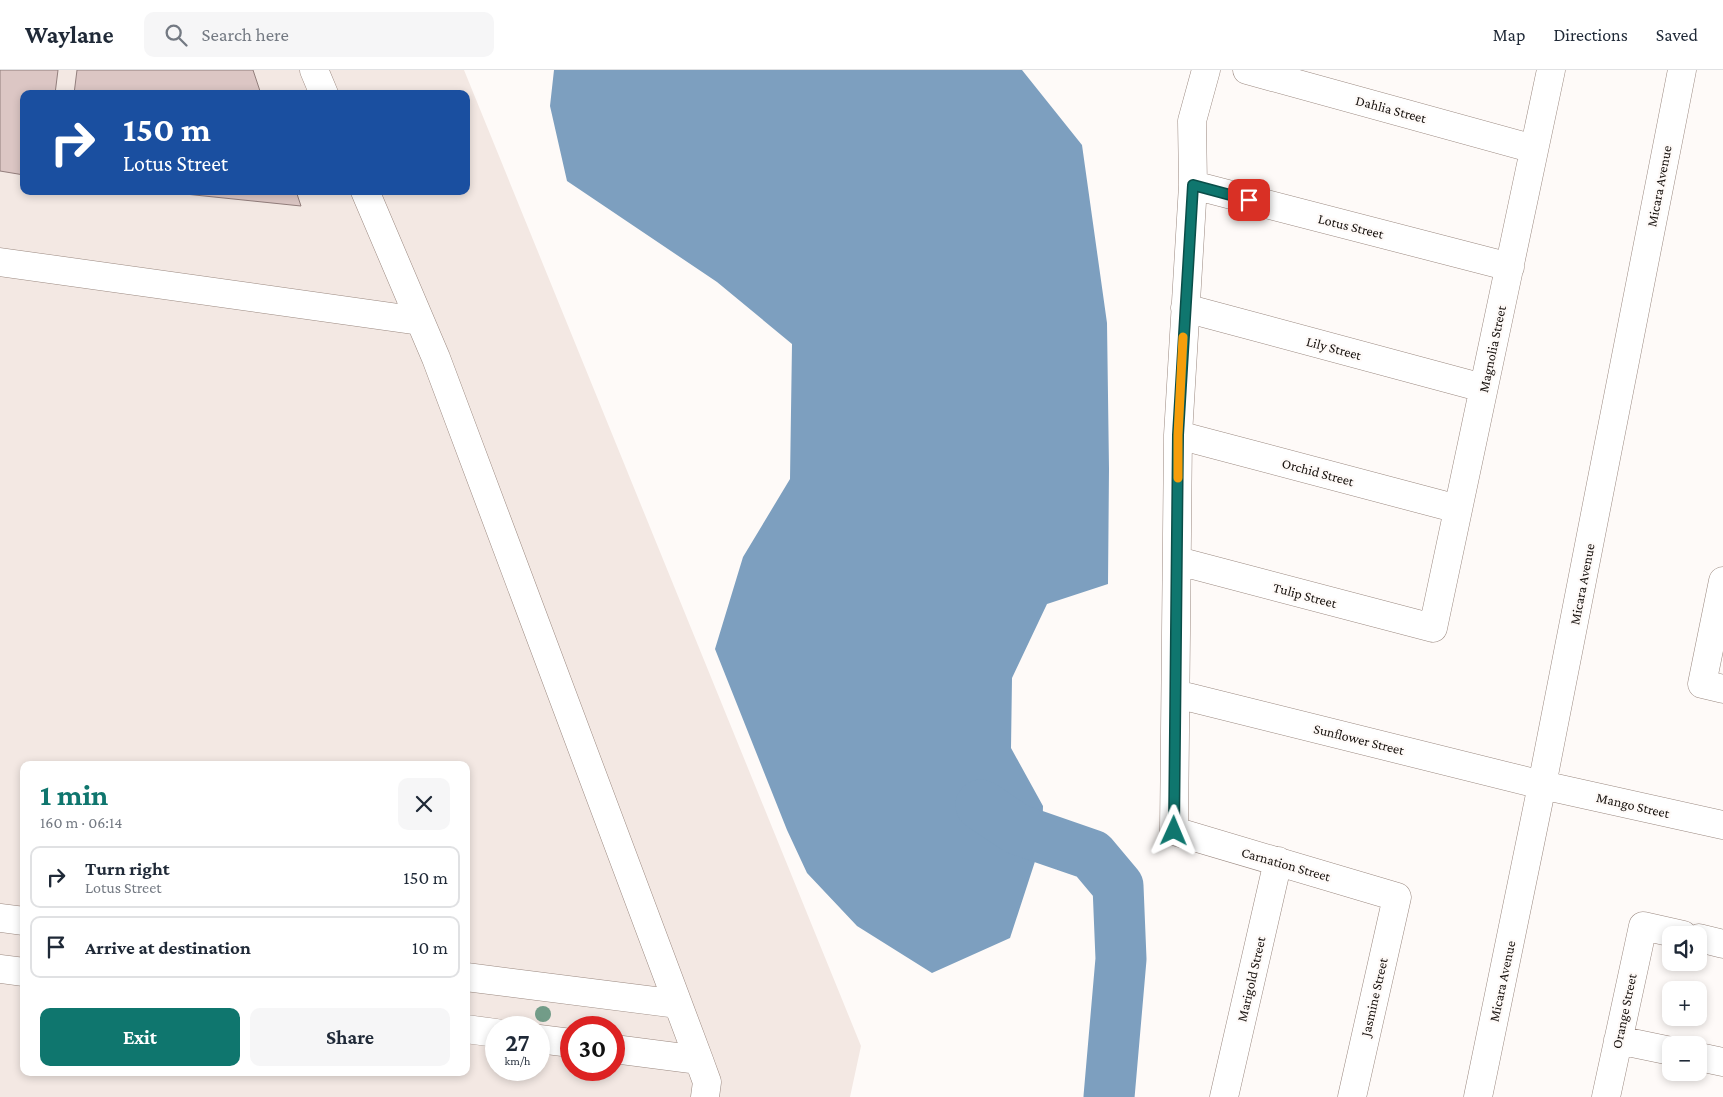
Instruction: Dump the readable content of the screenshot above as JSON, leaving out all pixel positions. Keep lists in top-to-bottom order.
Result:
{
  "streets": {
    "street": [
      "Dahlia Street",
      "Micara Avenue",
      "Lotus Street",
      "Lily Street",
      "Magnolia Street",
      "Orchid Street",
      "Tulip Street",
      "Sunflower Street",
      "Mango Street",
      "Carnation Street",
      "Marigold Street",
      "Jasmine Street",
      "Orange Street"
    ]
  },
  "crossings": [
    ["Dahlia Street", "Magnolia Street"],
    ["Micara Avenue", "Sunflower Street"],
    ["Micara Avenue", "Mango Street"],
    ["Lotus Street", "Magnolia Street"],
    ["Lily Street", "Magnolia Street"],
    ["Magnolia Street", "Orchid Street"],
    ["Magnolia Street", "Tulip Street"],
    ["Sunflower Street", "Mango Street"],
    ["Sunflower Street", "Carnation Street"],
    ["Carnation Street", "Marigold Street"],
    ["Carnation Street", "Jasmine Street"]
  ],
  "page": {
    "header": "Waylane",
    "search": "Search here",
    "nav": ["Map", "Directions", "Saved"],
    "turn": ["150 m", "Lotus Street"],
    "heading": ["1 min", "160 m · 06:14"],
    "list": [
      {
        "name": "Turn right",
        "note": "Lotus Street",
        "value": "150 m"
      },
      {
        "name": "Arrive at destination",
        "value": "10 m"
      }
    ],
    "map_buttons": ["+", "−"],
    "buttons": ["Exit", "Share"],
    "speed": "27 km/h",
    "limit": "30"
  }
}
